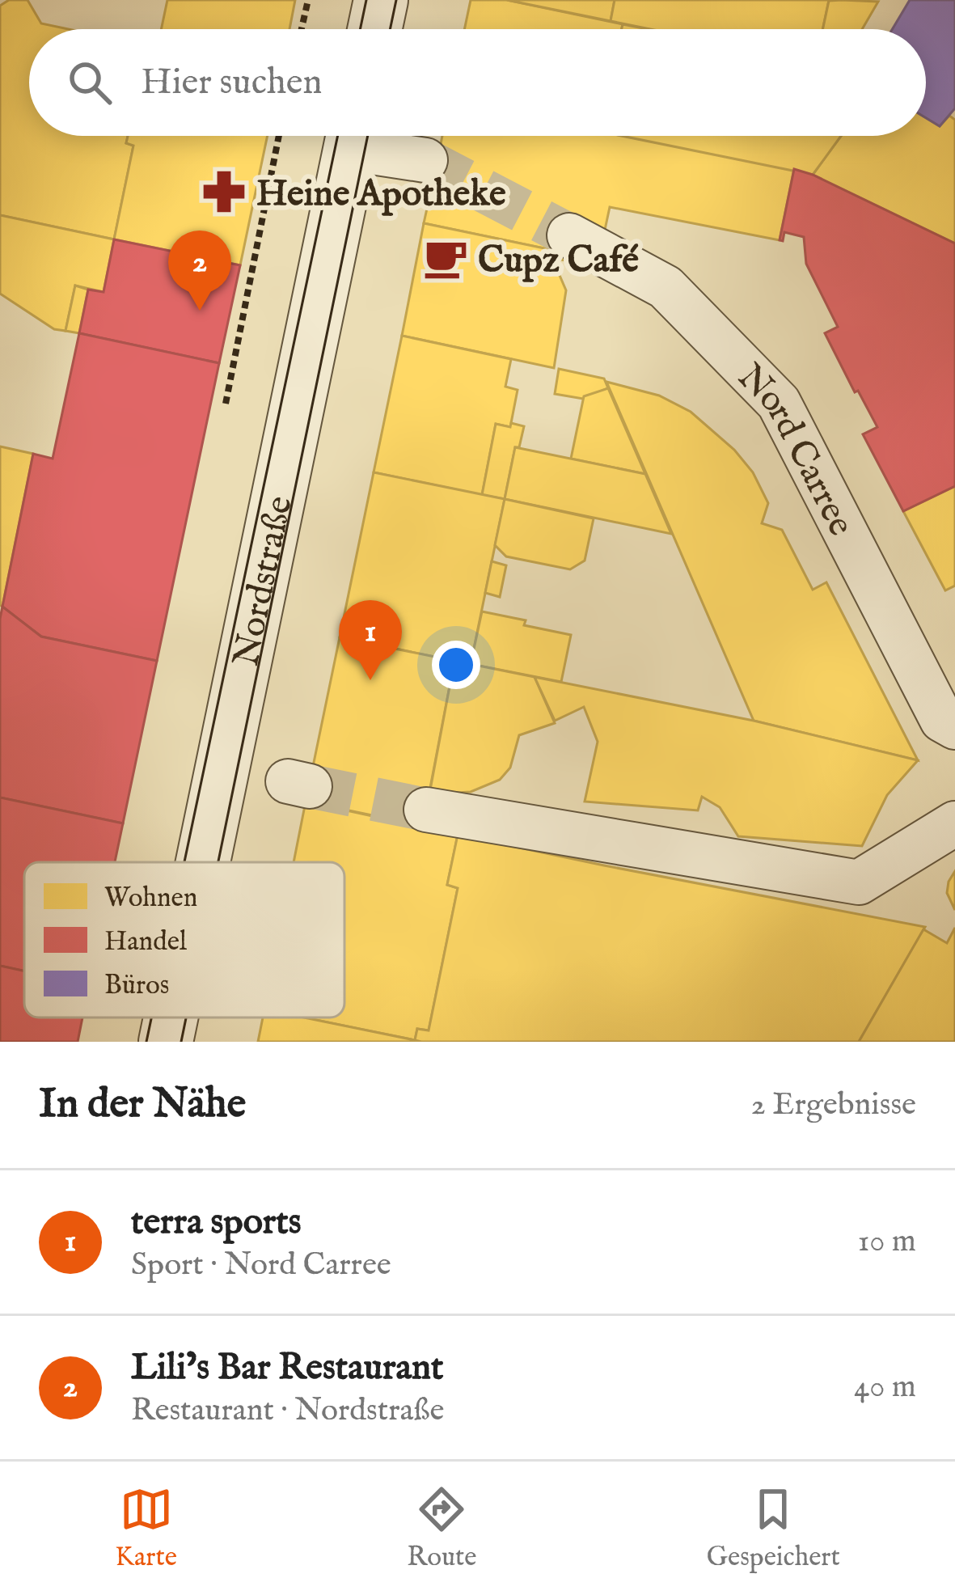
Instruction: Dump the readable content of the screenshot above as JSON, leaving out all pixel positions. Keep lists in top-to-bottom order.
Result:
{
  "streets": {
    "street": ["Nord Carree", "Nordstraße"]
  },
  "places": {
    "pharmacy": ["Heine Apotheke"],
    "cafe": ["Cupz Café"]
  },
  "legend": ["Wohnen", "Handel", "Büros"],
  "page": {
    "search": "Hier suchen",
    "pins": ["2", "1"],
    "heading": ["In der Nähe", "2 Ergebnisse"],
    "list": [
      {
        "mark": "1",
        "name": "terra sports",
        "note": "Sport · Nord Carree",
        "value": "10 m"
      },
      {
        "mark": "2",
        "name": "Lili’s Bar Restaurant",
        "note": "Restaurant · Nordstraße",
        "value": "40 m"
      }
    ],
    "nav": ["Karte", "Route", "Gespeichert"]
  }
}
